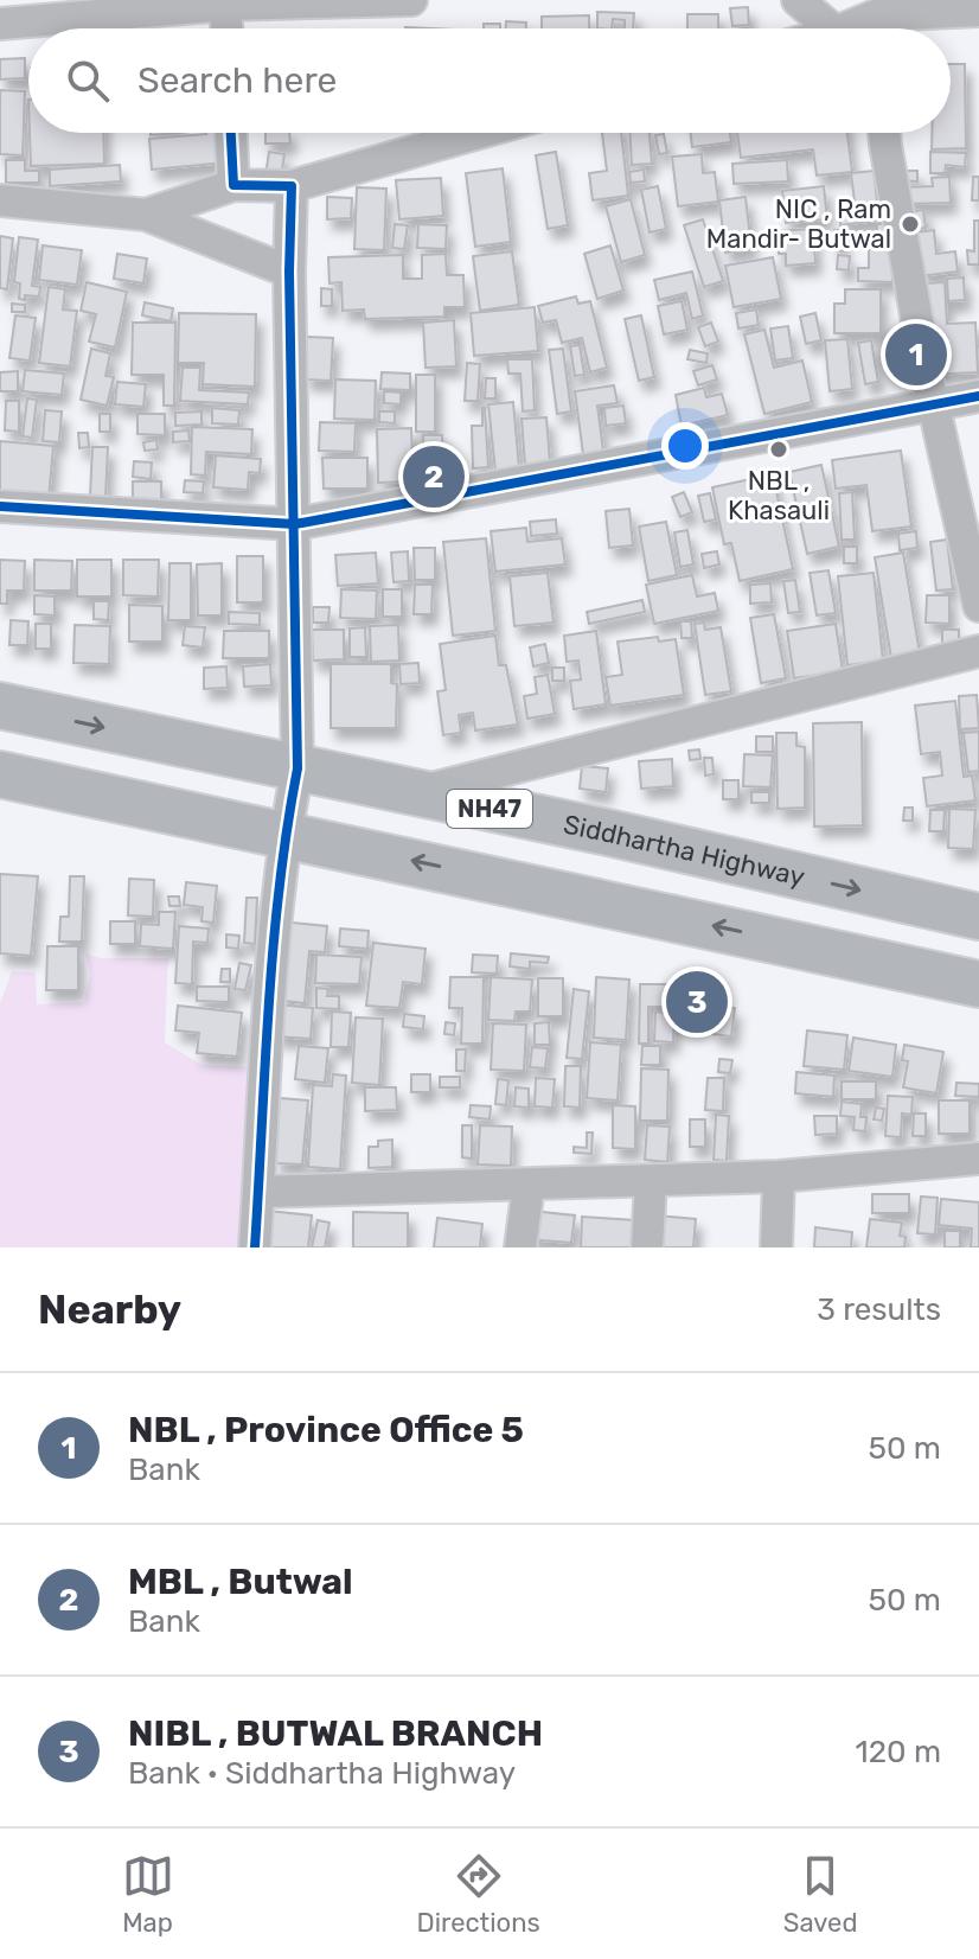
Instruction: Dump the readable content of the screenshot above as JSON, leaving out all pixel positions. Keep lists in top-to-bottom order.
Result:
{
  "streets": {
    "highway": ["NH47", "Siddhartha Highway"]
  },
  "places": ["NIC , Ram Mandir- Butwal", "NBL , Khasauli"],
  "page": {
    "search": "Search here",
    "pins": ["1", "2", "3"],
    "heading": ["Nearby", "3 results"],
    "list": [
      {
        "mark": "1",
        "name": "NBL , Province Office 5",
        "note": "Bank",
        "value": "50 m"
      },
      {
        "mark": "2",
        "name": "MBL , Butwal",
        "note": "Bank",
        "value": "50 m"
      },
      {
        "mark": "3",
        "name": "NIBL , BUTWAL BRANCH",
        "note": "Bank · Siddhartha Highway",
        "value": "120 m"
      }
    ],
    "nav": ["Map", "Directions", "Saved"]
  }
}
